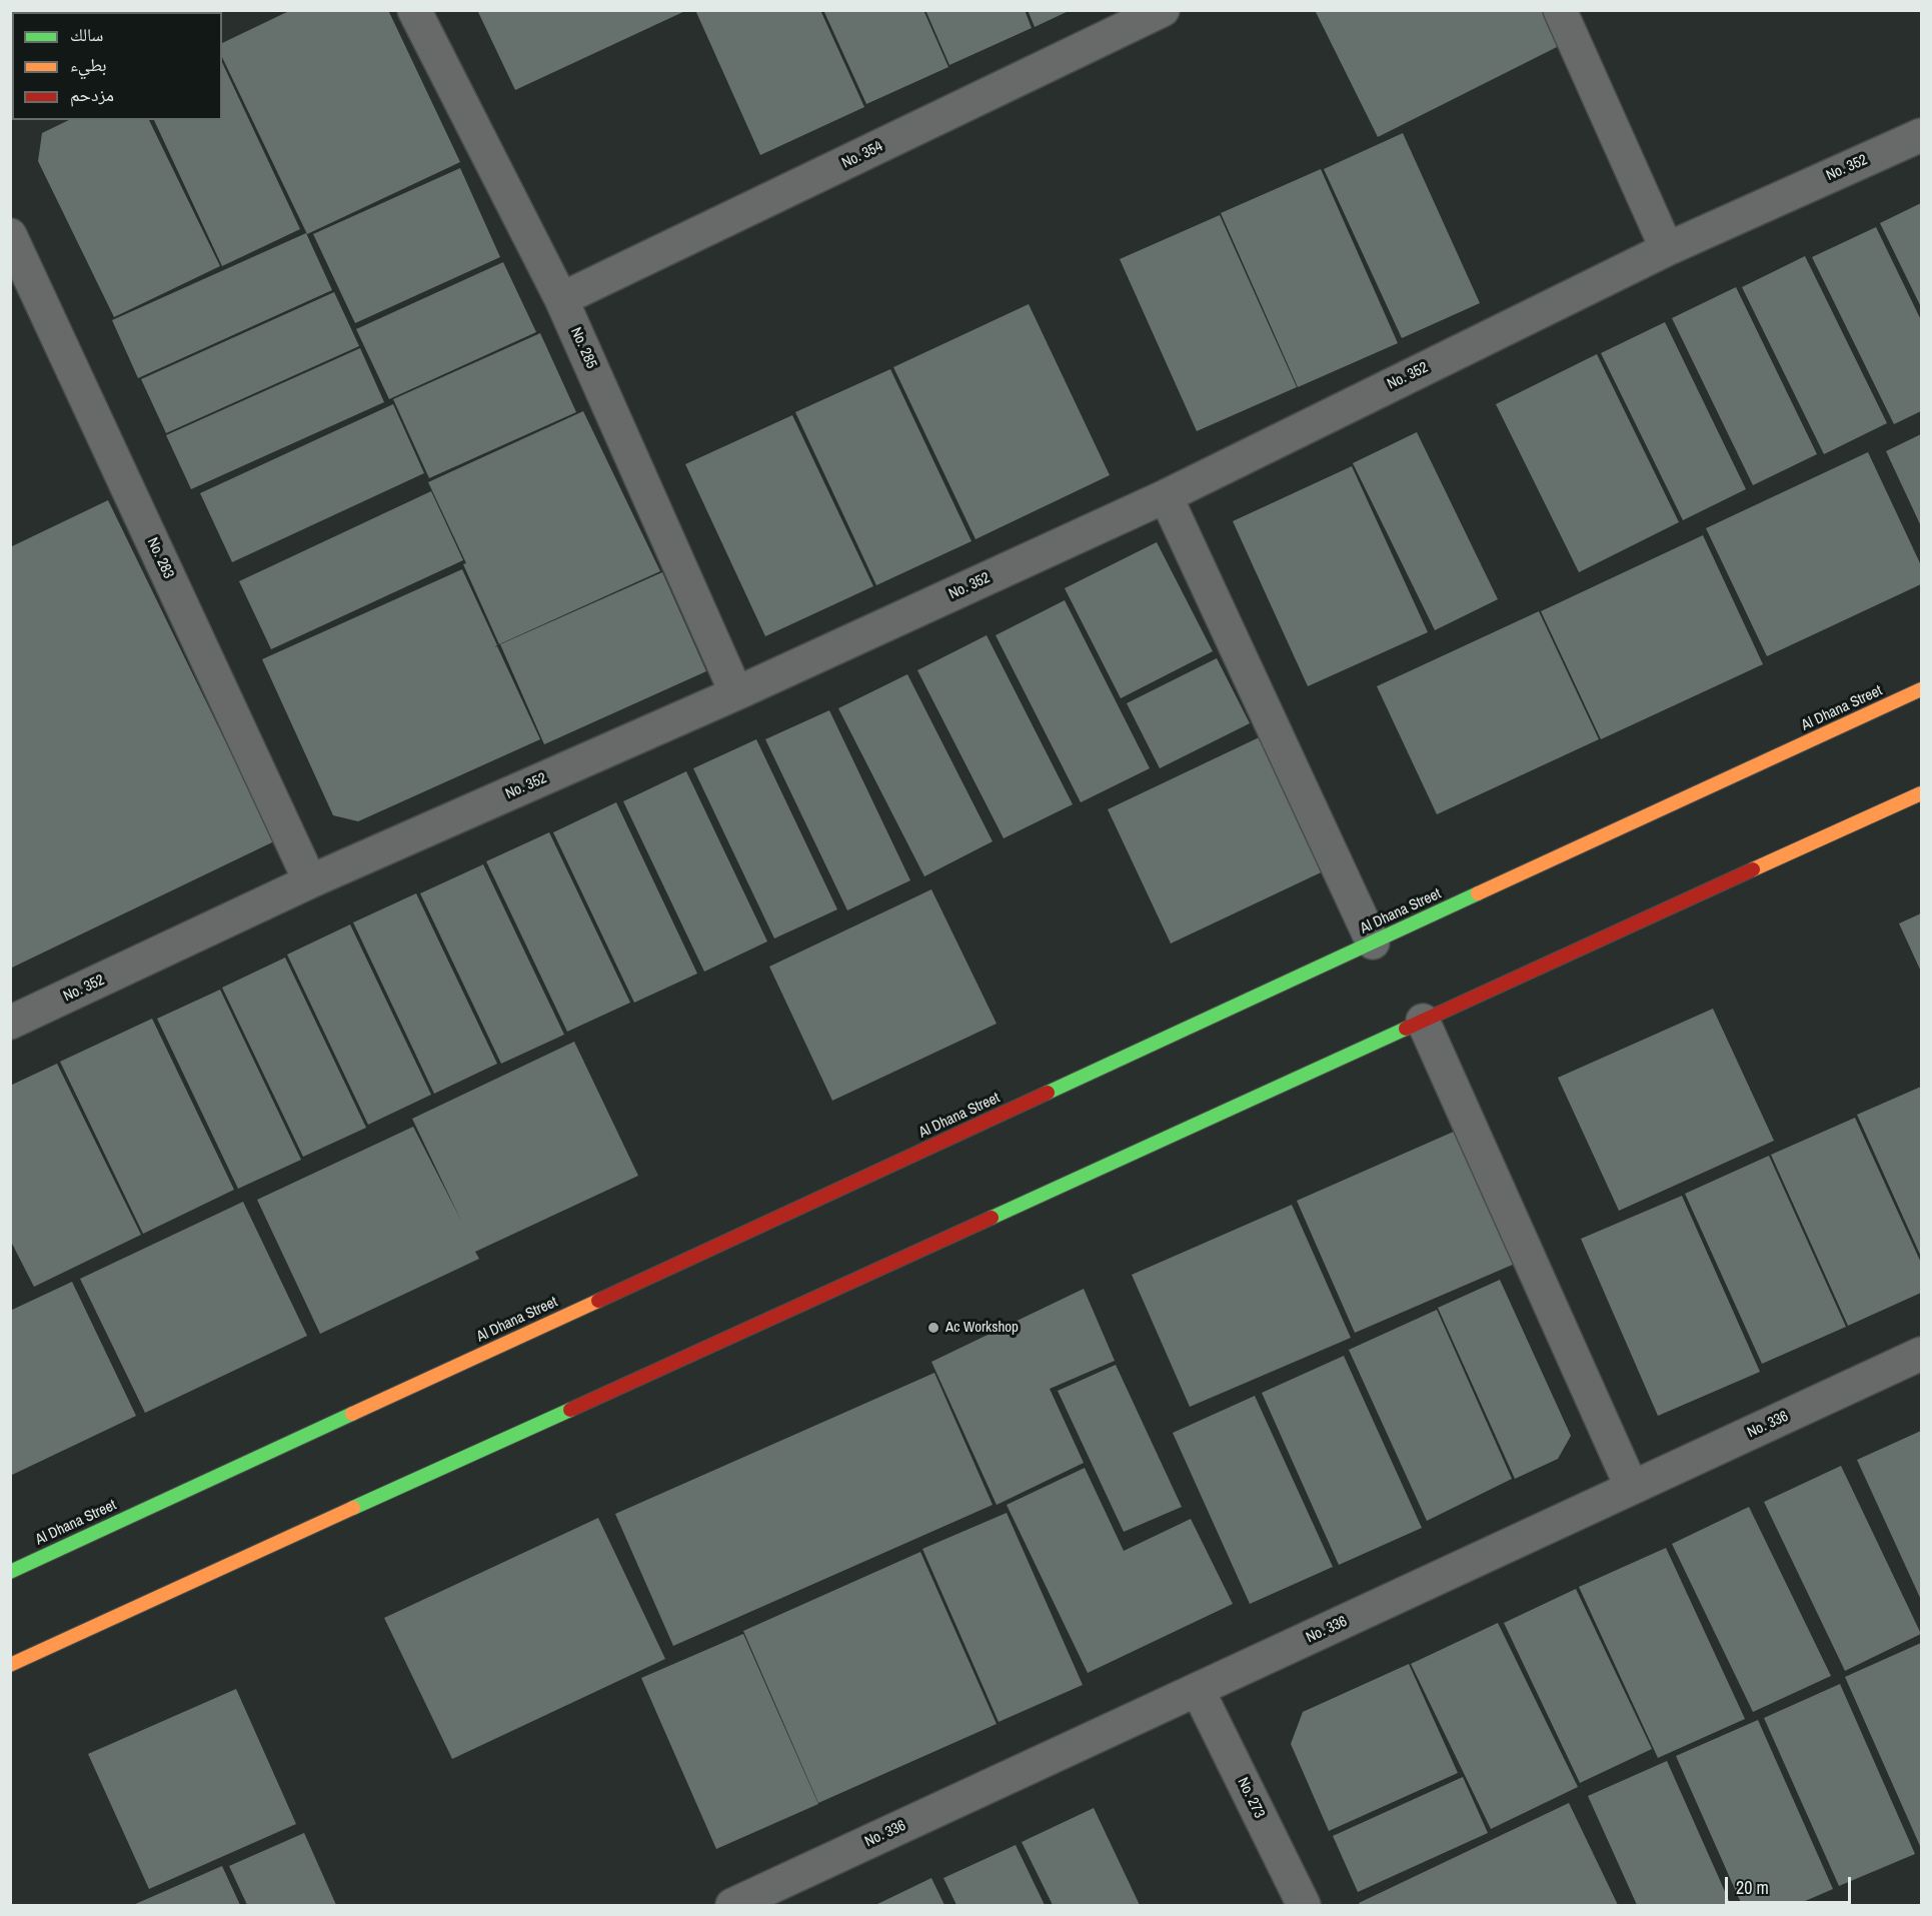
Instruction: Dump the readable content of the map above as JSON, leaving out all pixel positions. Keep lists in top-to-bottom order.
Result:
{
  "streets": {
    "street": [
      "No. 354",
      "No. 352",
      "No. 285",
      "No. 283",
      "Al Dhana Street",
      "No. 336",
      "No. 273"
    ]
  },
  "crossings": [
    ["No. 354", "No. 285"],
    ["No. 352", "No. 285"],
    ["No. 352", "No. 283"],
    ["No. 336", "No. 273"]
  ],
  "places": ["Ac Workshop"],
  "legend": ["سالك", "بطيء", "مزدحم"],
  "scale_bar": "20 m"
}
